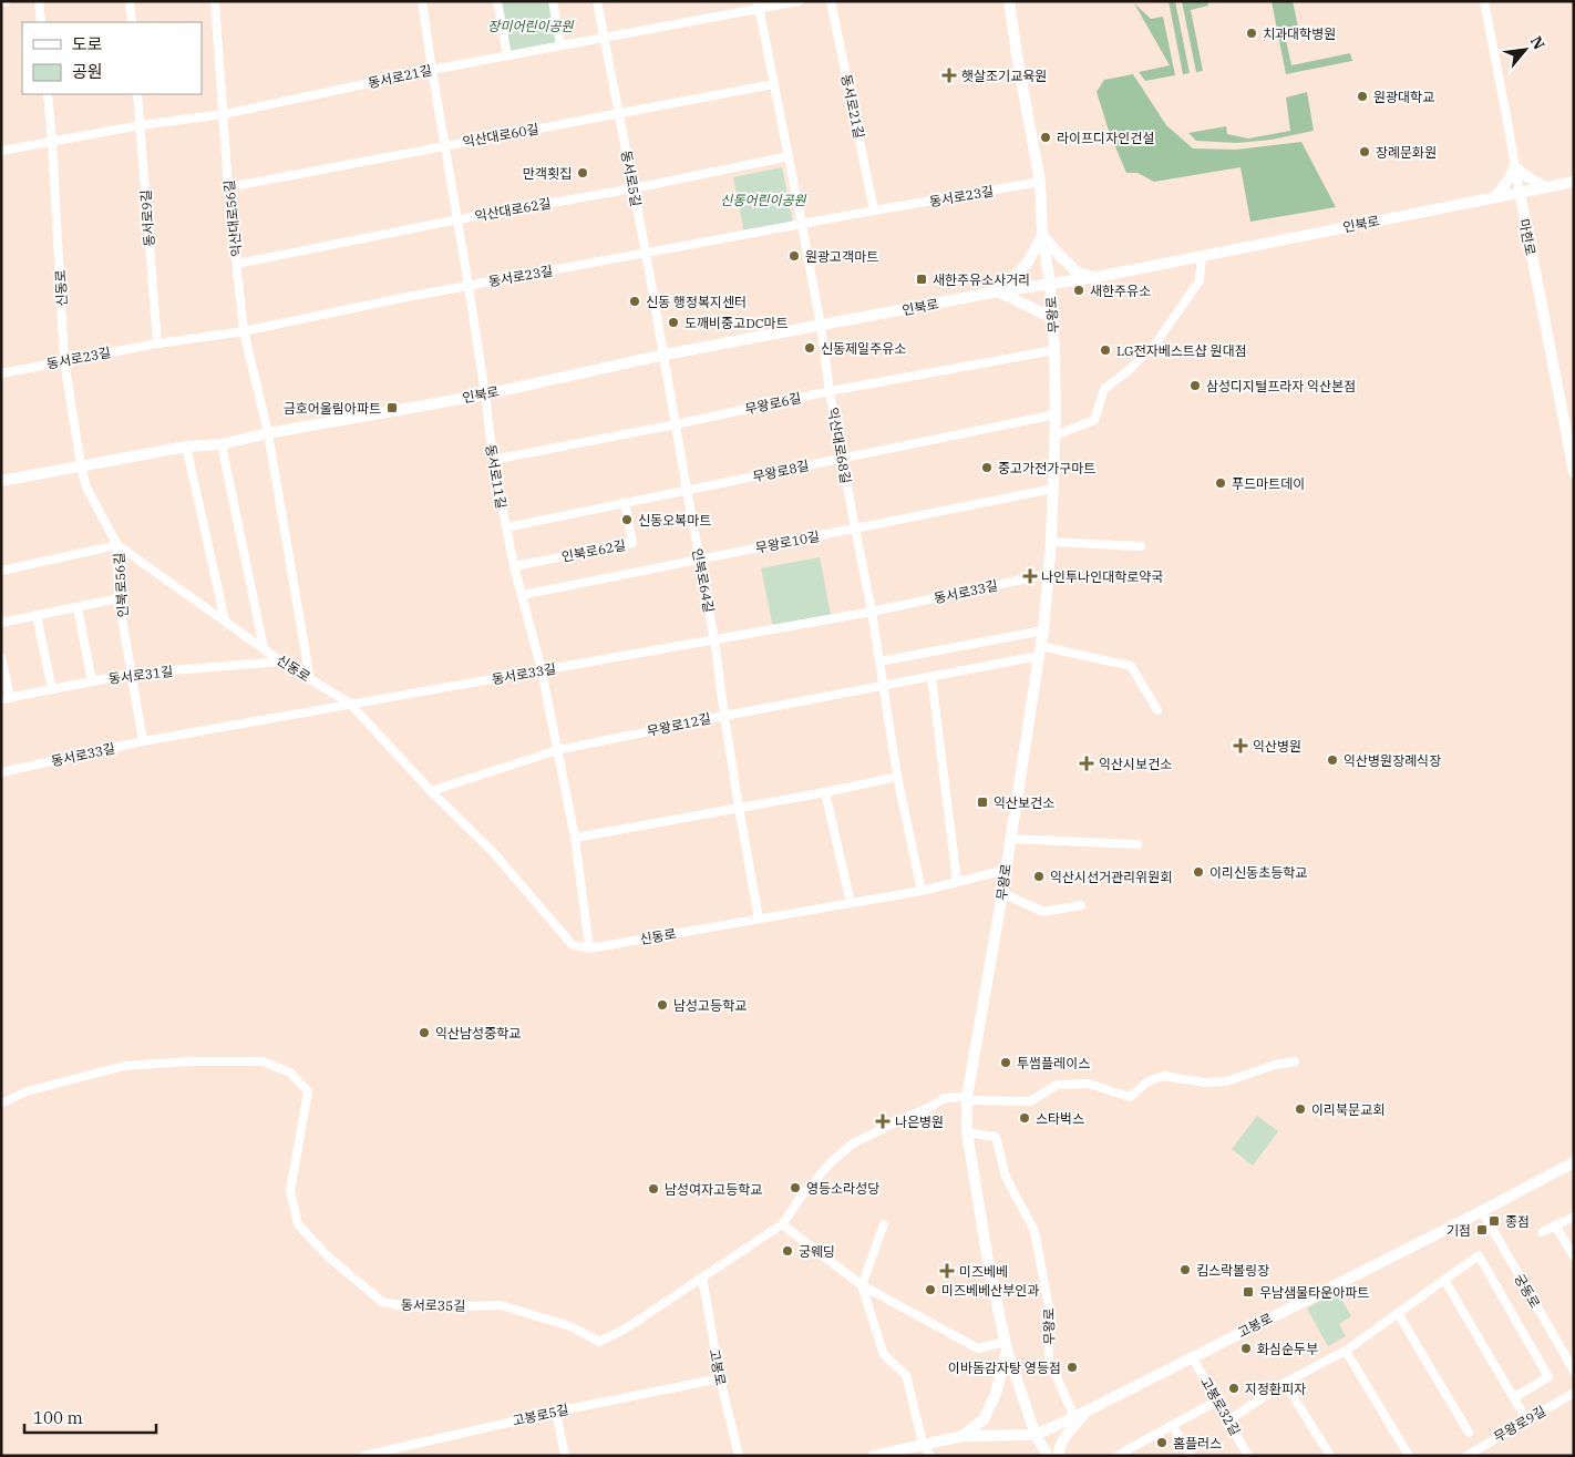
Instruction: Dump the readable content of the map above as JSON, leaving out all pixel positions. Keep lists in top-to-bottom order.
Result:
{
  "streets": {
    "street": [
      "동서로21길",
      "익산대로60길",
      "동서로5길",
      "동서로23길",
      "익산대로62길",
      "동서로9길",
      "익산대로56길",
      "인북로",
      "마한로",
      "신동로",
      "무왕로",
      "무왕로6길",
      "익산대로68길",
      "무왕로8길",
      "동서로11길",
      "무왕로10길",
      "인북로62길",
      "인북로64길",
      "인북로56길",
      "동서로33길",
      "동서로31길",
      "무왕로12길",
      "궁동로",
      "동서로35길",
      "고봉로",
      "고봉로32길",
      "고봉로5길",
      "무왕로9길"
    ]
  },
  "crossings": [
    ["동서로21길", "동서로5길"],
    ["동서로21길", "동서로23길"],
    ["동서로21길", "동서로9길"],
    ["동서로21길", "익산대로56길"],
    ["동서로21길", "신동로"],
    ["동서로21길", "익산대로68길"],
    ["동서로21길", "동서로11길"],
    ["익산대로60길", "동서로5길"],
    ["익산대로60길", "익산대로56길"],
    ["익산대로60길", "익산대로68길"],
    ["익산대로60길", "동서로11길"],
    ["동서로5길", "동서로23길"],
    ["동서로5길", "익산대로62길"],
    ["동서로5길", "인북로"],
    ["동서로5길", "인북로64길"],
    ["동서로23길", "동서로9길"],
    ["동서로23길", "익산대로56길"],
    ["동서로23길", "신동로"],
    ["동서로23길", "무왕로"],
    ["동서로23길", "익산대로68길"],
    ["동서로23길", "동서로11길"],
    ["익산대로62길", "익산대로56길"],
    ["익산대로62길", "익산대로68길"],
    ["익산대로62길", "동서로11길"],
    ["익산대로56길", "인북로"],
    ["인북로", "마한로"],
    ["인북로", "신동로"],
    ["인북로", "무왕로"],
    ["인북로", "익산대로68길"],
    ["인북로", "동서로11길"],
    ["인북로", "인북로64길"],
    ["신동로", "무왕로"],
    ["신동로", "익산대로68길"],
    ["신동로", "동서로11길"],
    ["신동로", "인북로64길"],
    ["신동로", "인북로56길"],
    ["신동로", "동서로33길"],
    ["신동로", "동서로31길"],
    ["신동로", "무왕로12길"],
    ["무왕로", "무왕로6길"],
    ["무왕로", "무왕로8길"],
    ["무왕로", "무왕로10길"],
    ["무왕로", "동서로33길"],
    ["무왕로", "무왕로12길"],
    ["무왕로", "동서로35길"],
    ["무왕로", "고봉로"],
    ["무왕로6길", "익산대로68길"],
    ["무왕로6길", "동서로11길"],
    ["무왕로6길", "인북로64길"],
    ["익산대로68길", "무왕로8길"],
    ["익산대로68길", "무왕로10길"],
    ["익산대로68길", "동서로33길"],
    ["익산대로68길", "무왕로12길"],
    ["무왕로8길", "동서로11길"],
    ["무왕로8길", "인북로62길"],
    ["무왕로8길", "인북로64길"],
    ["동서로11길", "무왕로10길"],
    ["동서로11길", "인북로62길"],
    ["동서로11길", "동서로33길"],
    ["동서로11길", "무왕로12길"],
    ["무왕로10길", "인북로64길"],
    ["인북로64길", "동서로33길"],
    ["인북로64길", "무왕로12길"],
    ["인북로56길", "동서로33길"],
    ["인북로56길", "동서로31길"],
    ["궁동로", "고봉로"],
    ["동서로35길", "고봉로"],
    ["고봉로", "고봉로32길"],
    ["고봉로", "고봉로5길"]
  ],
  "parks": ["장미어린이공원", "신동어린이공원"],
  "places": {
    "other": [
      "치과대학병원",
      "원광대학교",
      "라이프디자인건설",
      "장례문화원",
      "만객횟집",
      "원광고객마트",
      "새한주유소",
      "신동 행정복지센터",
      "도깨비중고DC마트",
      "신동제일주유소",
      "LG전자베스트샵 원대점",
      "삼성디지털프라자 익산본점",
      "중고가전가구마트",
      "푸드마트데이",
      "신동오복마트",
      "익산병원장례식장",
      "이리신동초등학교",
      "익산시선거관리위원회",
      "남성고등학교",
      "익산남성중학교",
      "투썸플레이스",
      "이리북문교회",
      "스타벅스",
      "영등소라성당",
      "남성여자고등학교",
      "궁웨딩",
      "킴스락볼링장",
      "미즈베베산부인과",
      "화심순두부",
      "이바돔감자탕 영등점",
      "지정환피자",
      "홈플러스"
    ],
    "health": [
      "햇살조기교육원",
      "나인투나인대학로약국",
      "익산병원",
      "익산시보건소",
      "나은병원",
      "미즈베베"
    ],
    "transit": [
      "새한주유소사거리",
      "금호어울림아파트",
      "익산보건소",
      "종점",
      "기점",
      "우남샘물타운아파트"
    ]
  },
  "legend": ["도로", "공원"],
  "scale_bar": "100 m",
  "north": "top right"
}
